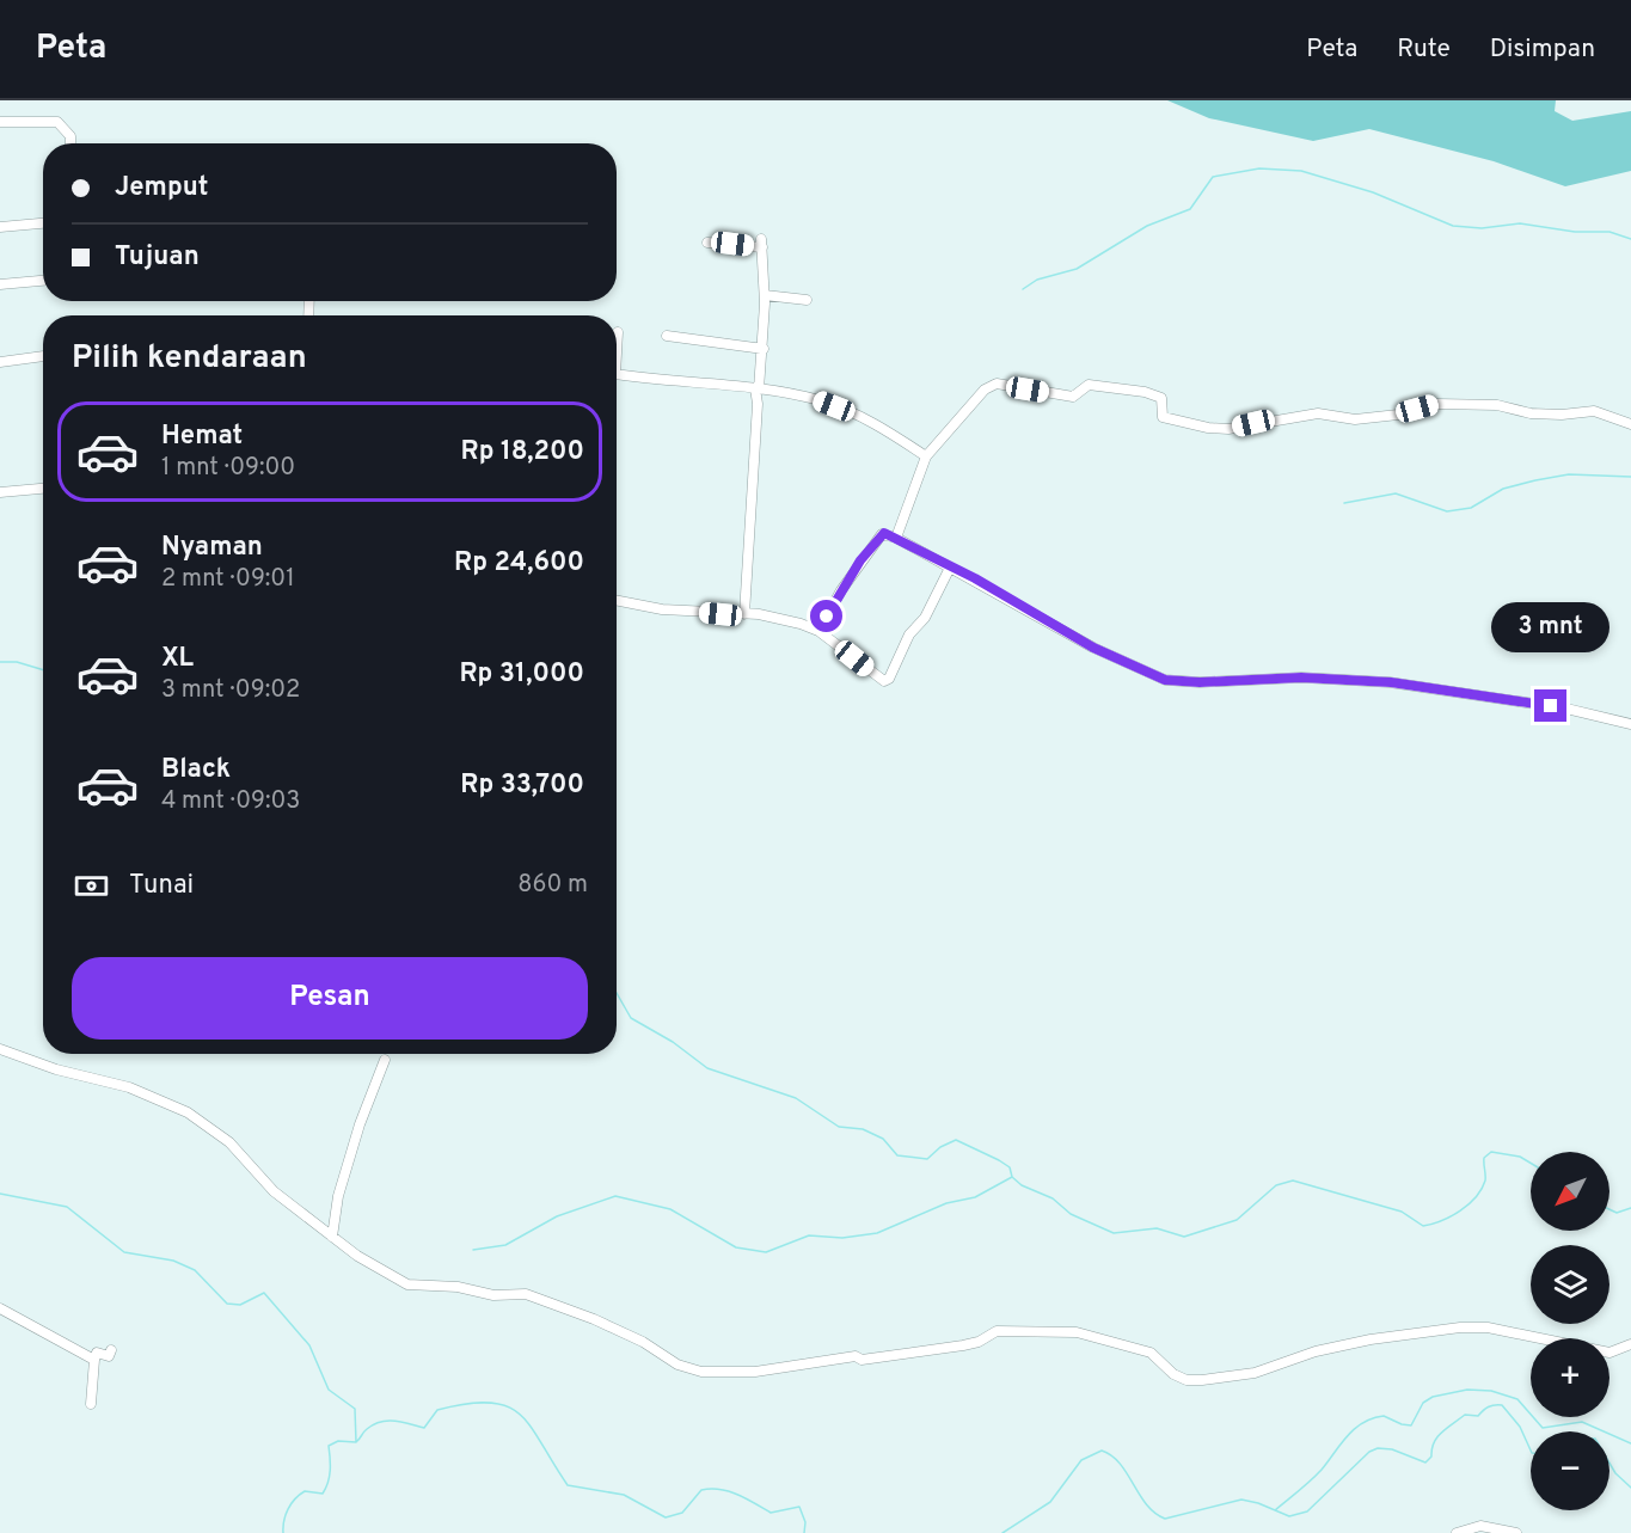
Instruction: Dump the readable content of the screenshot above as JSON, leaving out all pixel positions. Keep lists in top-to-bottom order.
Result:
{
  "north": "bottom left",
  "page": {
    "header": "Peta",
    "nav": ["Peta", "Rute", "Disimpan"],
    "banner": ["Jemput", "Tujuan"],
    "heading": "Pilih kendaraan",
    "list": [
      {
        "name": "Hemat",
        "note": "1 mnt · 09:00",
        "value": "Rp 18,200"
      },
      {
        "name": "Nyaman",
        "note": "2 mnt · 09:01",
        "value": "Rp 24,600"
      },
      {
        "name": "XL",
        "note": "3 mnt · 09:02",
        "value": "Rp 31,000"
      },
      {
        "name": "Black",
        "note": "4 mnt · 09:03",
        "value": "Rp 33,700"
      }
    ],
    "bubble": "3 mnt",
    "pay": ["Tunai", "860 m"],
    "buttons": "Pesan",
    "map_buttons": ["+", "−"]
  }
}
